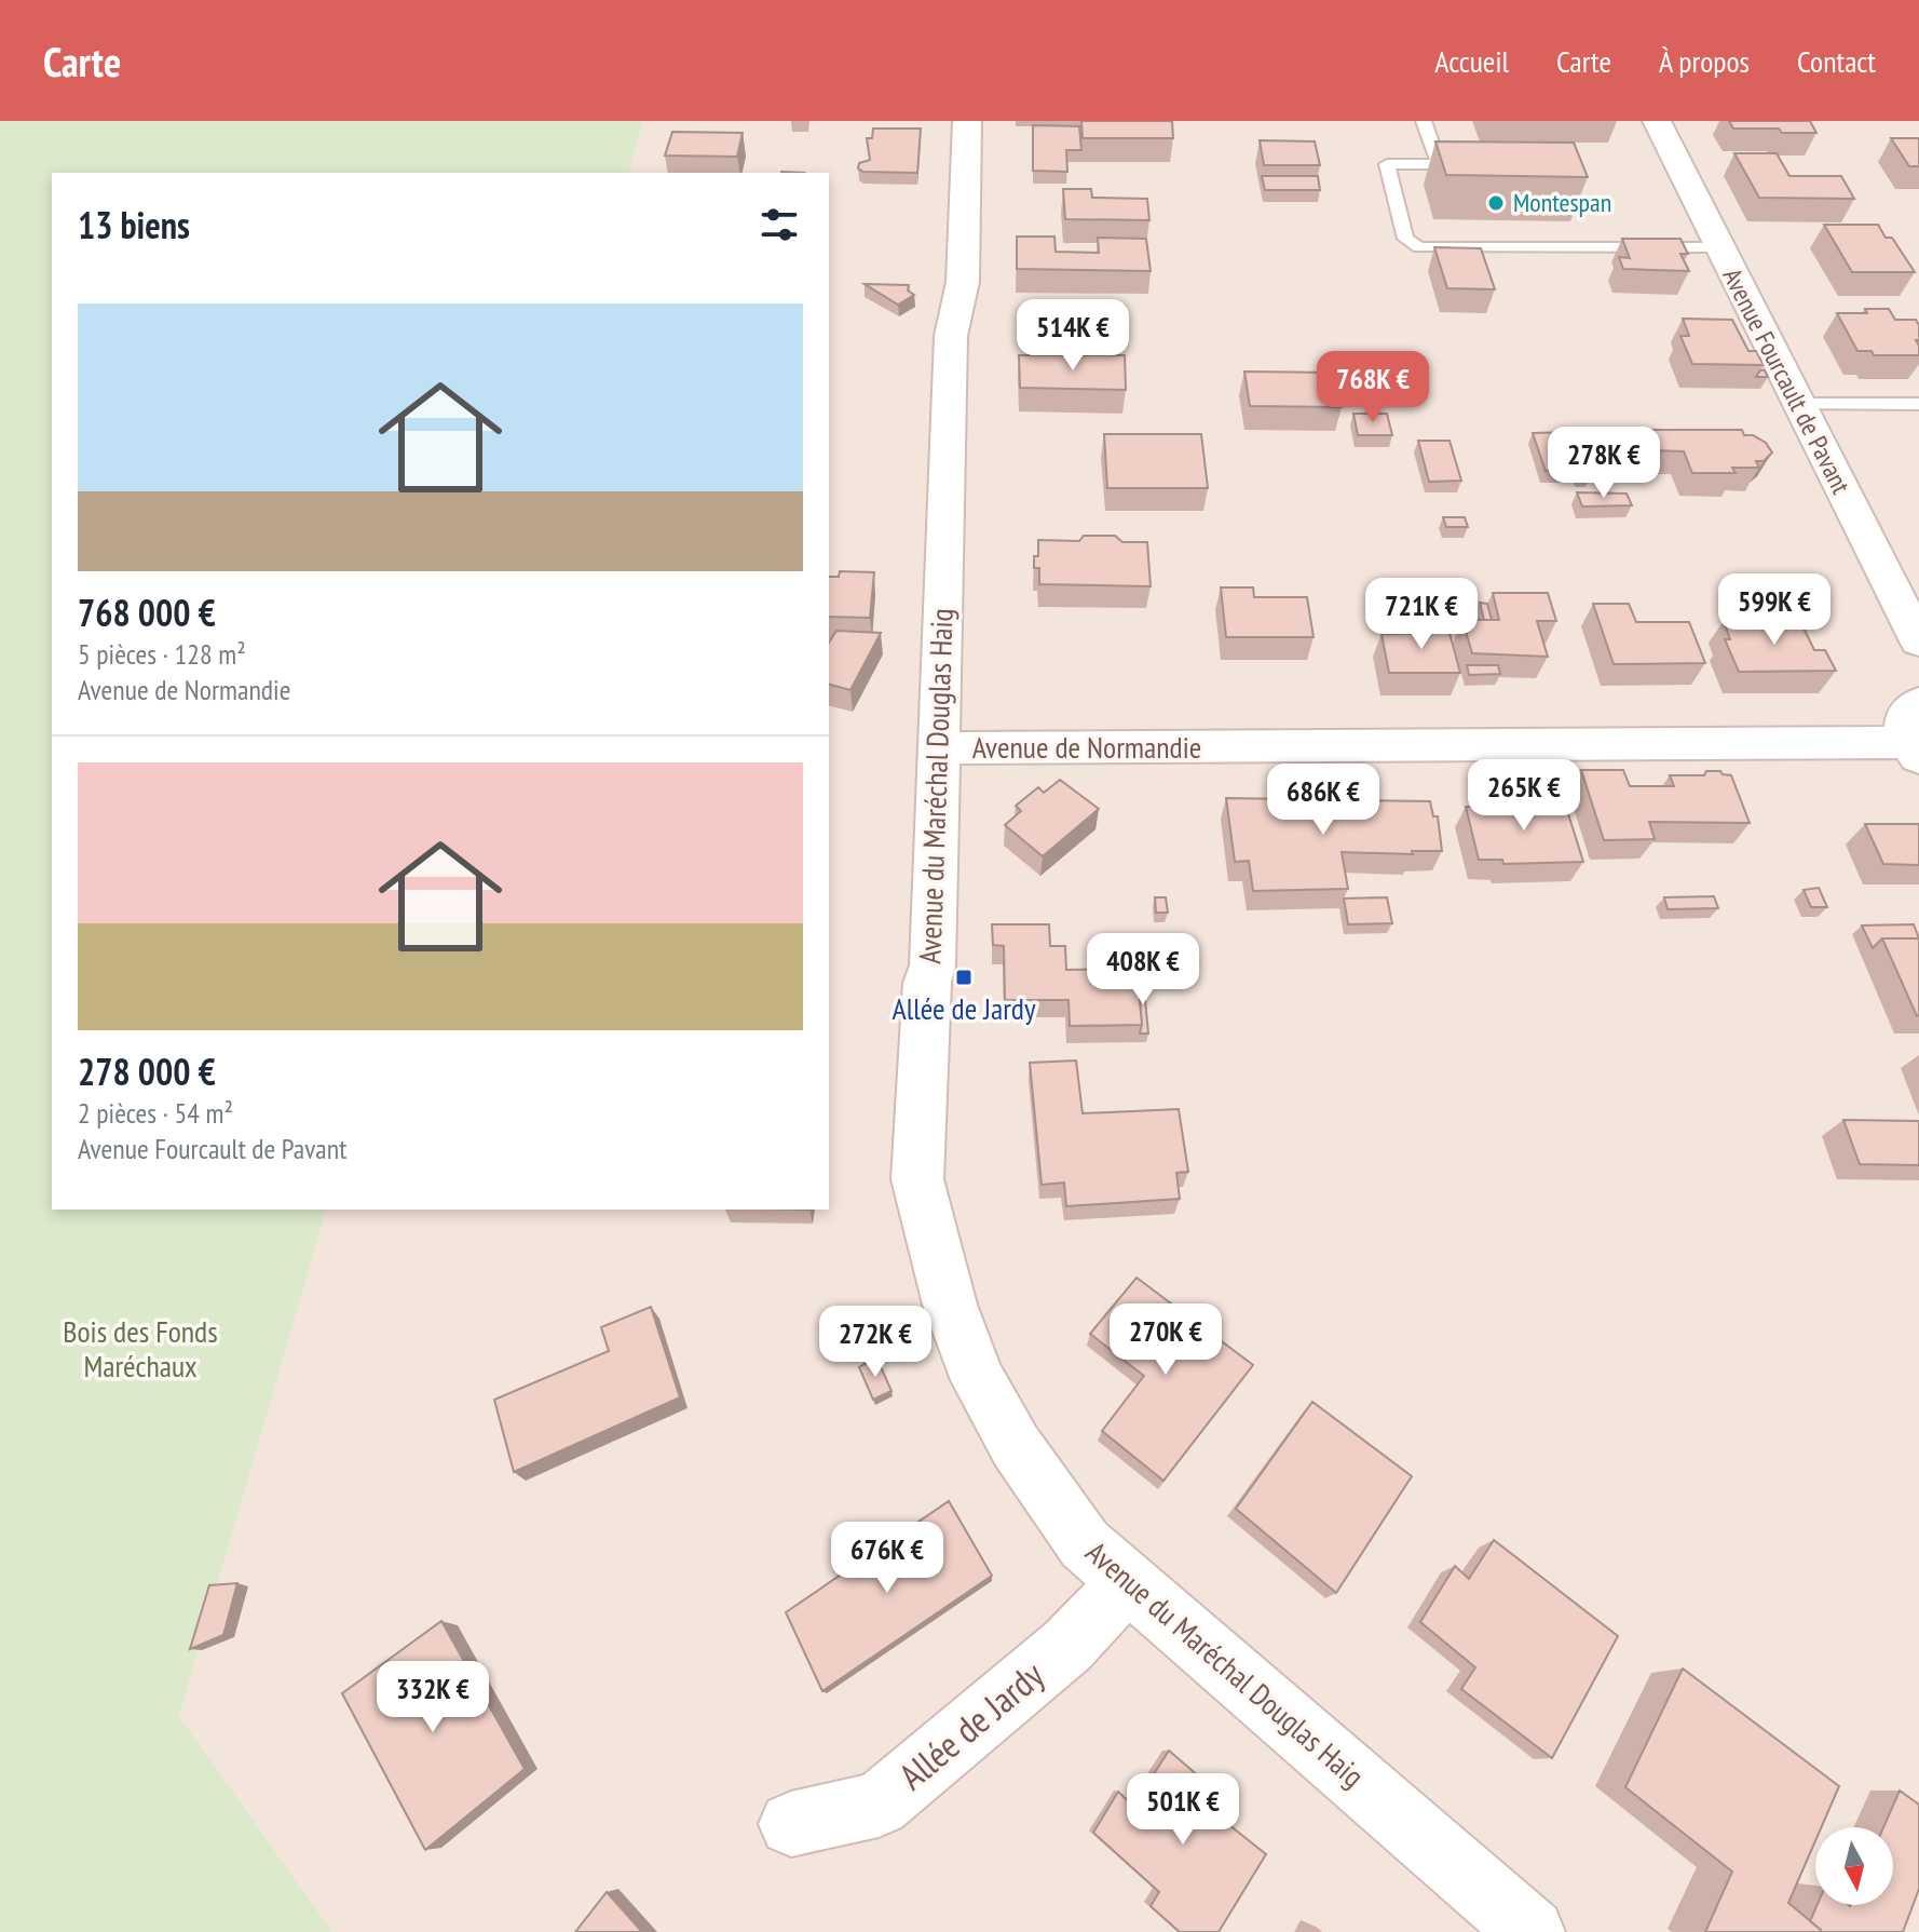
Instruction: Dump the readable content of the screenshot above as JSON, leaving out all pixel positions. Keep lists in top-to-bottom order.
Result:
{
  "streets": {
    "street": [
      "Avenue Fourcault de Pavant",
      "Avenue de Normandie",
      "Avenue du Maréchal Douglas Haig",
      "Allée de Jardy"
    ]
  },
  "crossings": [
    ["Avenue de Normandie", "Avenue du Maréchal Douglas Haig"],
    ["Avenue du Maréchal Douglas Haig", "Allée de Jardy"]
  ],
  "parks": ["Bois des Fonds Maréchaux"],
  "places": {
    "other": ["Montespan"],
    "transit": ["Allée de Jardy"]
  },
  "north": "bottom",
  "page": {
    "header": "Carte",
    "nav": [
      "Accueil",
      "Carte",
      "À propos",
      "Contact"
    ],
    "heading": "13 biens",
    "list": [
      {
        "name": "768 000 €",
        "note": "5 pièces · 128 m² · Avenue de Normandie"
      },
      {
        "name": "278 000 €",
        "note": "2 pièces · 54 m² · Avenue Fourcault de Pavant"
      }
    ],
    "price": [
      "514K €",
      "768K €",
      "278K €",
      "599K €",
      "721K €",
      "265K €",
      "686K €",
      "408K €",
      "270K €",
      "272K €",
      "676K €",
      "332K €",
      "501K €"
    ]
  }
}
